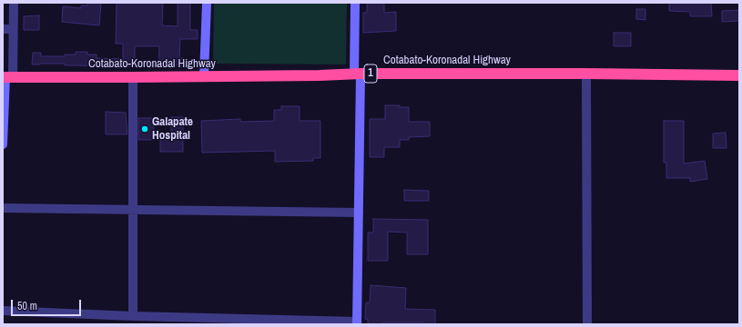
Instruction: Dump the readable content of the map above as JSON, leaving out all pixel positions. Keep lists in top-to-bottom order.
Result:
{
  "streets": {
    "highway": ["Cotabato-Koronadal Highway", "1"]
  },
  "places": ["Galapate Hospital"],
  "scale_bar": "50 m"
}
